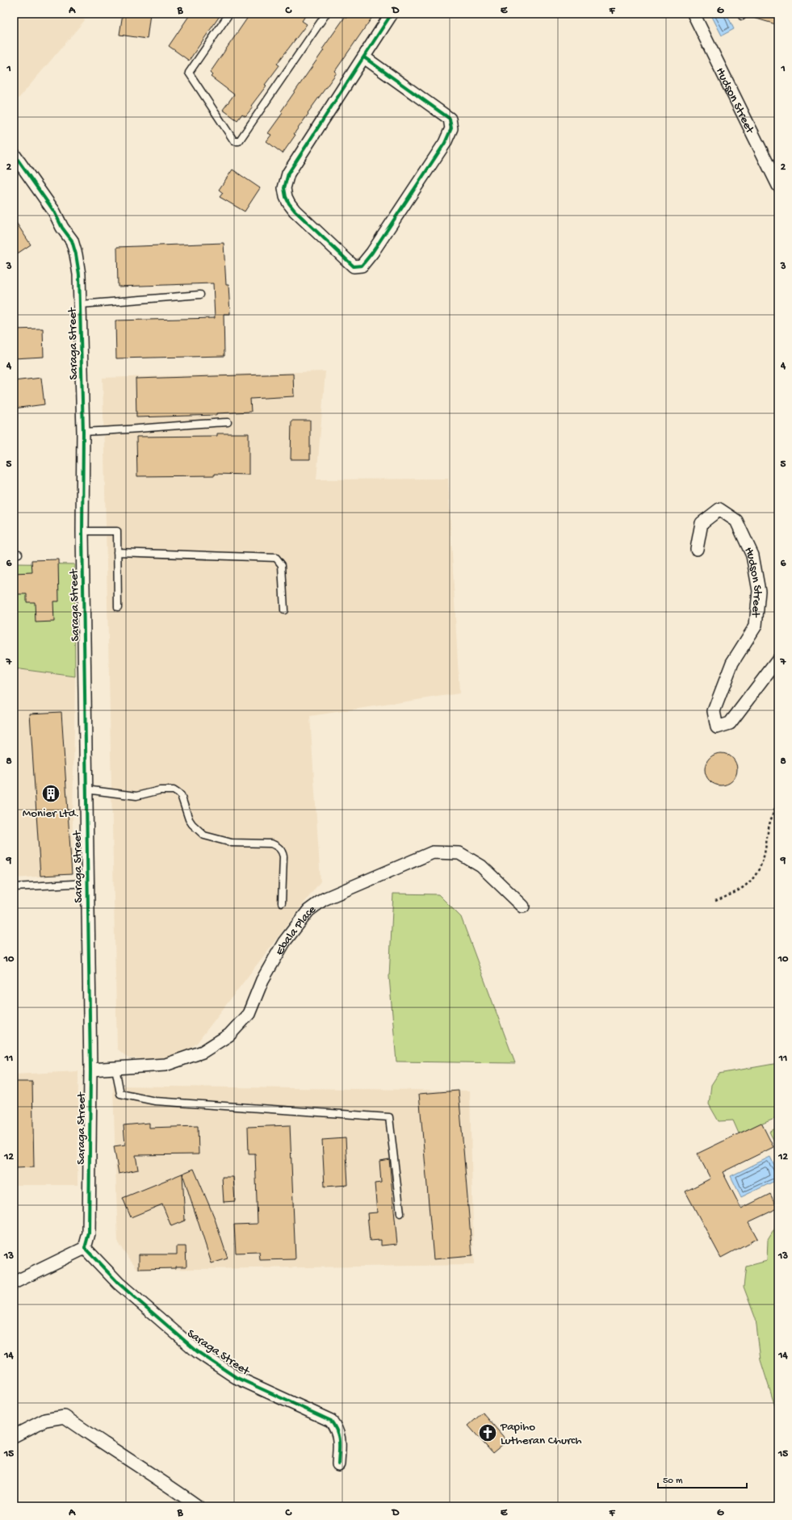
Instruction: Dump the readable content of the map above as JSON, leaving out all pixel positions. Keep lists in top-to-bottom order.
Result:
{
  "streets": {
    "street": ["Hudson Street", "Saraga Street", "Ebala Place"]
  },
  "crossings": [
    ["Saraga Street", "Ebala Place"]
  ],
  "places": {
    "building": ["Monier Ltd."],
    "church": ["Papiho Lutheran Church"]
  },
  "scale_bar": "50 m",
  "grid": {
    "columns": [
      "A",
      "B",
      "C",
      "D",
      "E",
      "F",
      "G"
    ],
    "rows": [
      "1",
      "2",
      "3",
      "4",
      "5",
      "6",
      "7",
      "8",
      "9",
      "10",
      "11",
      "12",
      "13",
      "14",
      "15"
    ]
  }
}
